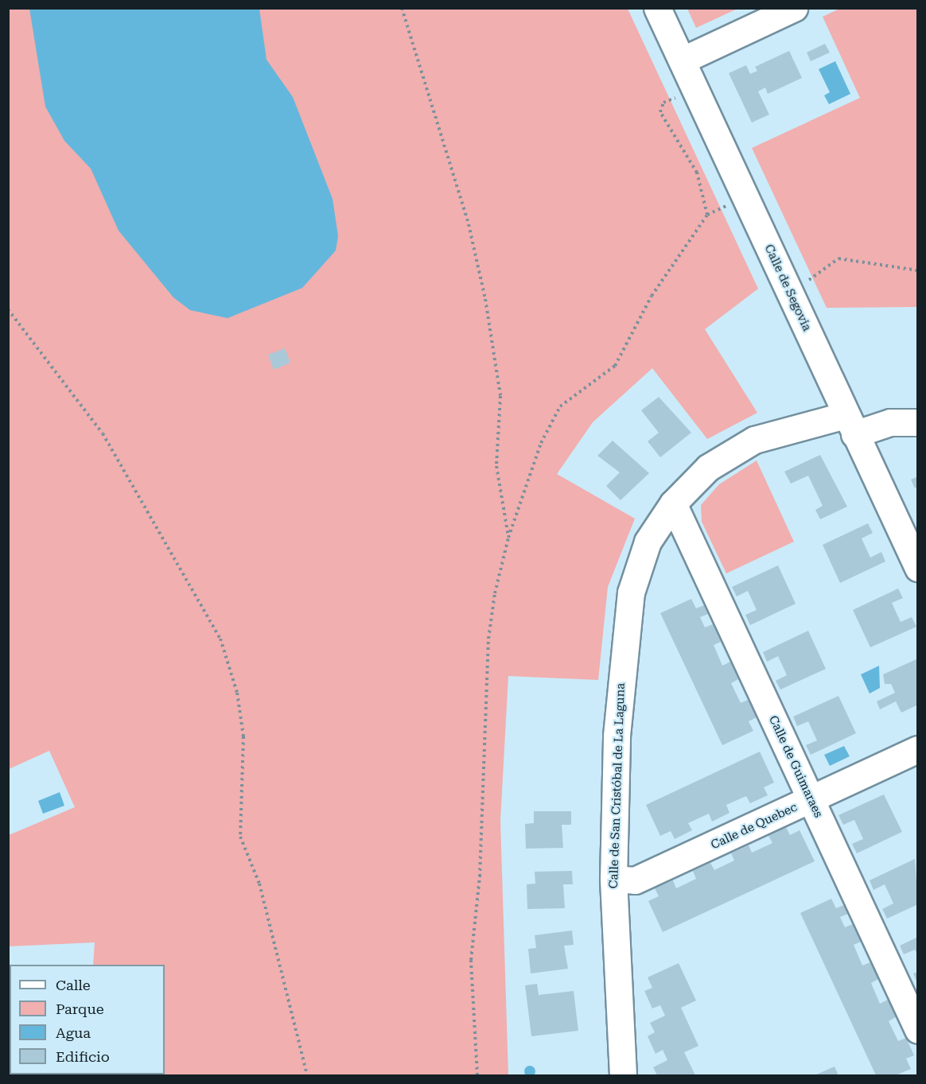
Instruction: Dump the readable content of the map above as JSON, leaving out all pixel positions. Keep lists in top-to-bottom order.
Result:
{
  "streets": {
    "street": [
      "Calle de Segovia",
      "Calle de Guimaraes",
      "Calle de San Cristóbal de La Laguna",
      "Calle de Quebec"
    ]
  },
  "crossings": [
    ["Calle de Segovia", "Calle de San Cristóbal de La Laguna"],
    ["Calle de Guimaraes", "Calle de San Cristóbal de La Laguna"],
    ["Calle de Guimaraes", "Calle de Quebec"],
    ["Calle de San Cristóbal de La Laguna", "Calle de Quebec"]
  ],
  "legend": [
    "Calle",
    "Parque",
    "Agua",
    "Edificio"
  ]
}
